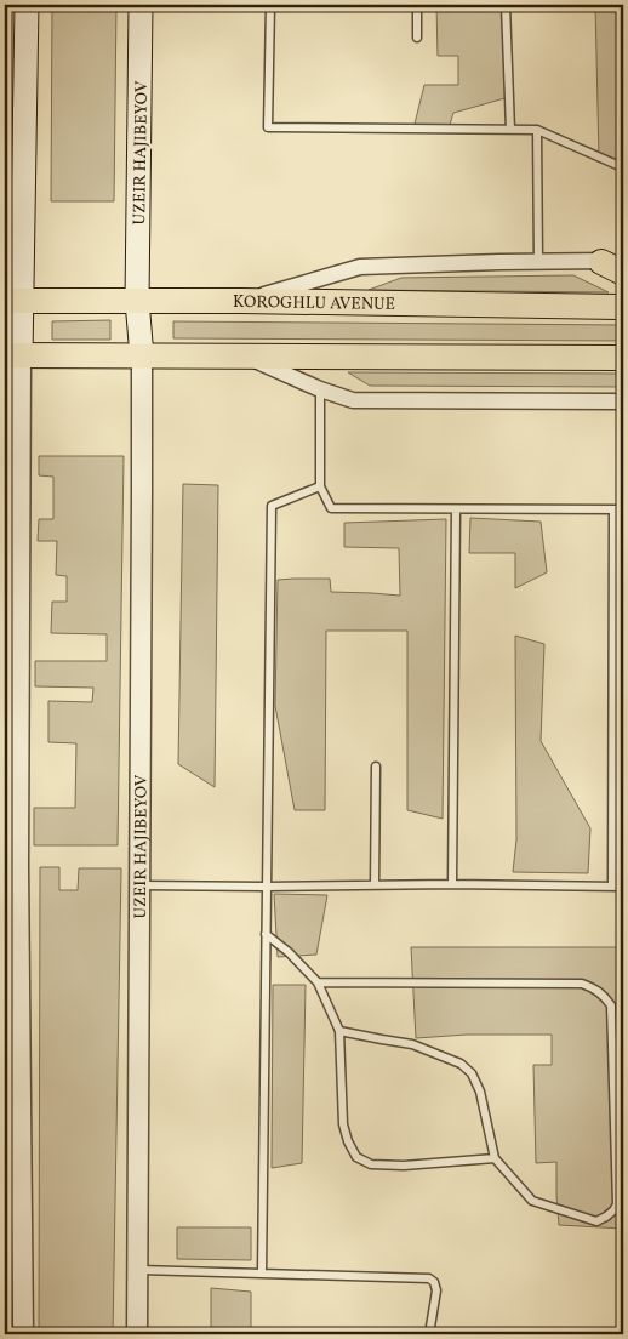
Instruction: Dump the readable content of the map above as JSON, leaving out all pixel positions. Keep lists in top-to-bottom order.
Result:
{
  "streets": {
    "main road": ["UZEIR HAJIBEYOV", "KOROGHLU AVENUE"]
  },
  "crossings": [
    ["UZEIR HAJIBEYOV", "KOROGHLU AVENUE"]
  ]
}
